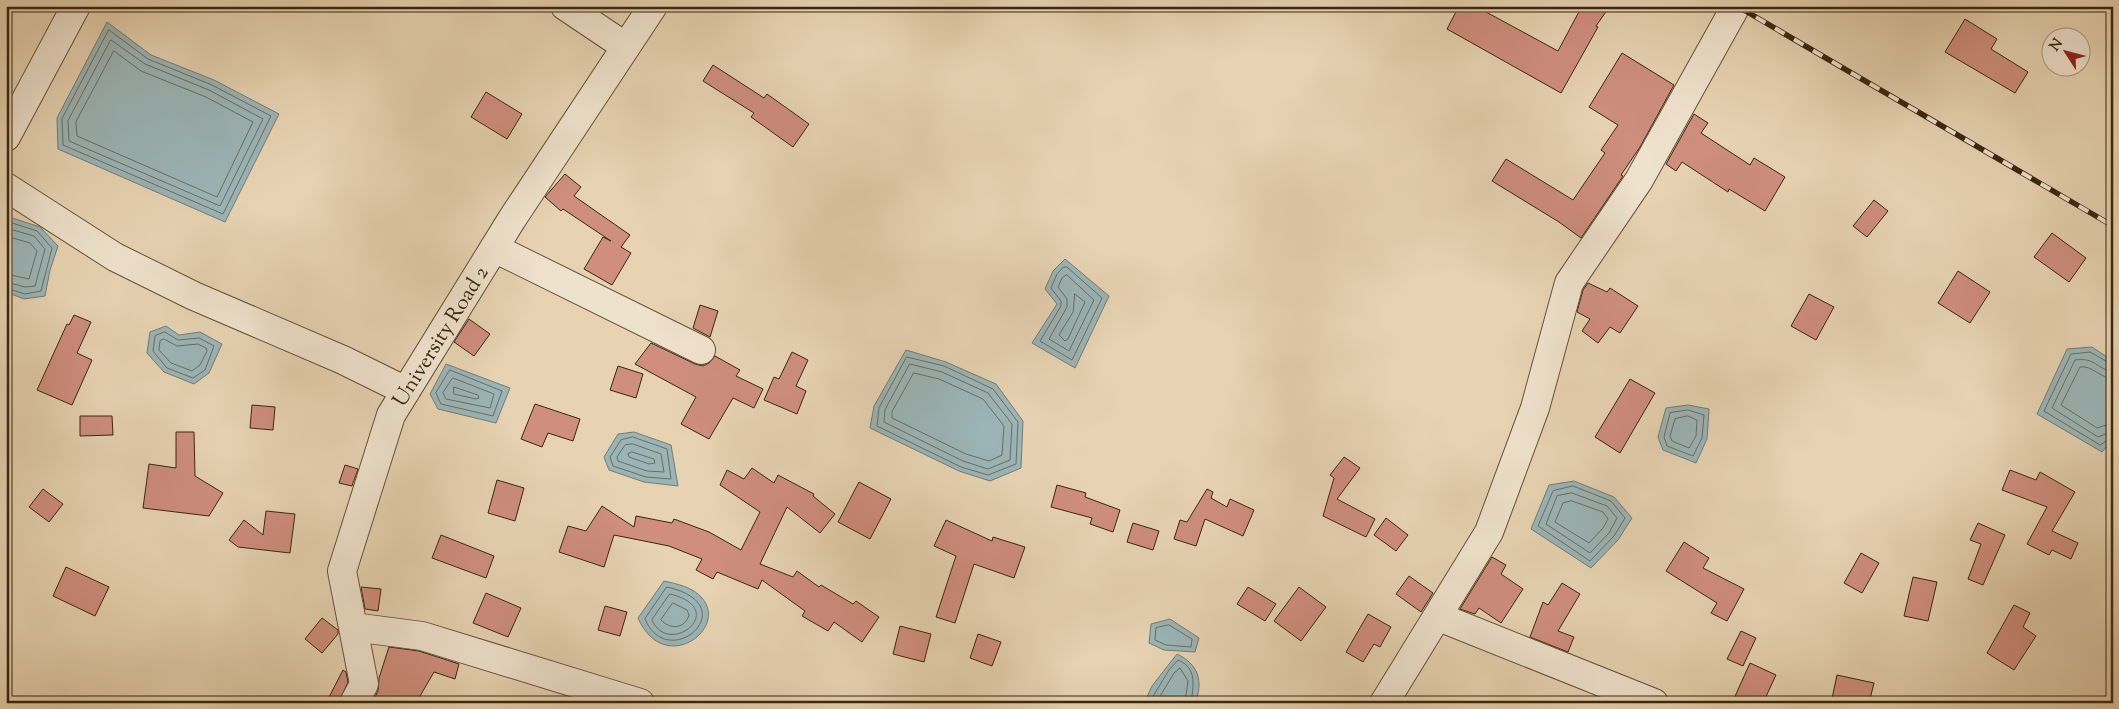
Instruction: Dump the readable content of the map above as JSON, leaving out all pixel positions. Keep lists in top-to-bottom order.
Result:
{
  "streets": {
    "street": ["University Road 2"]
  },
  "north": "top left"
}
